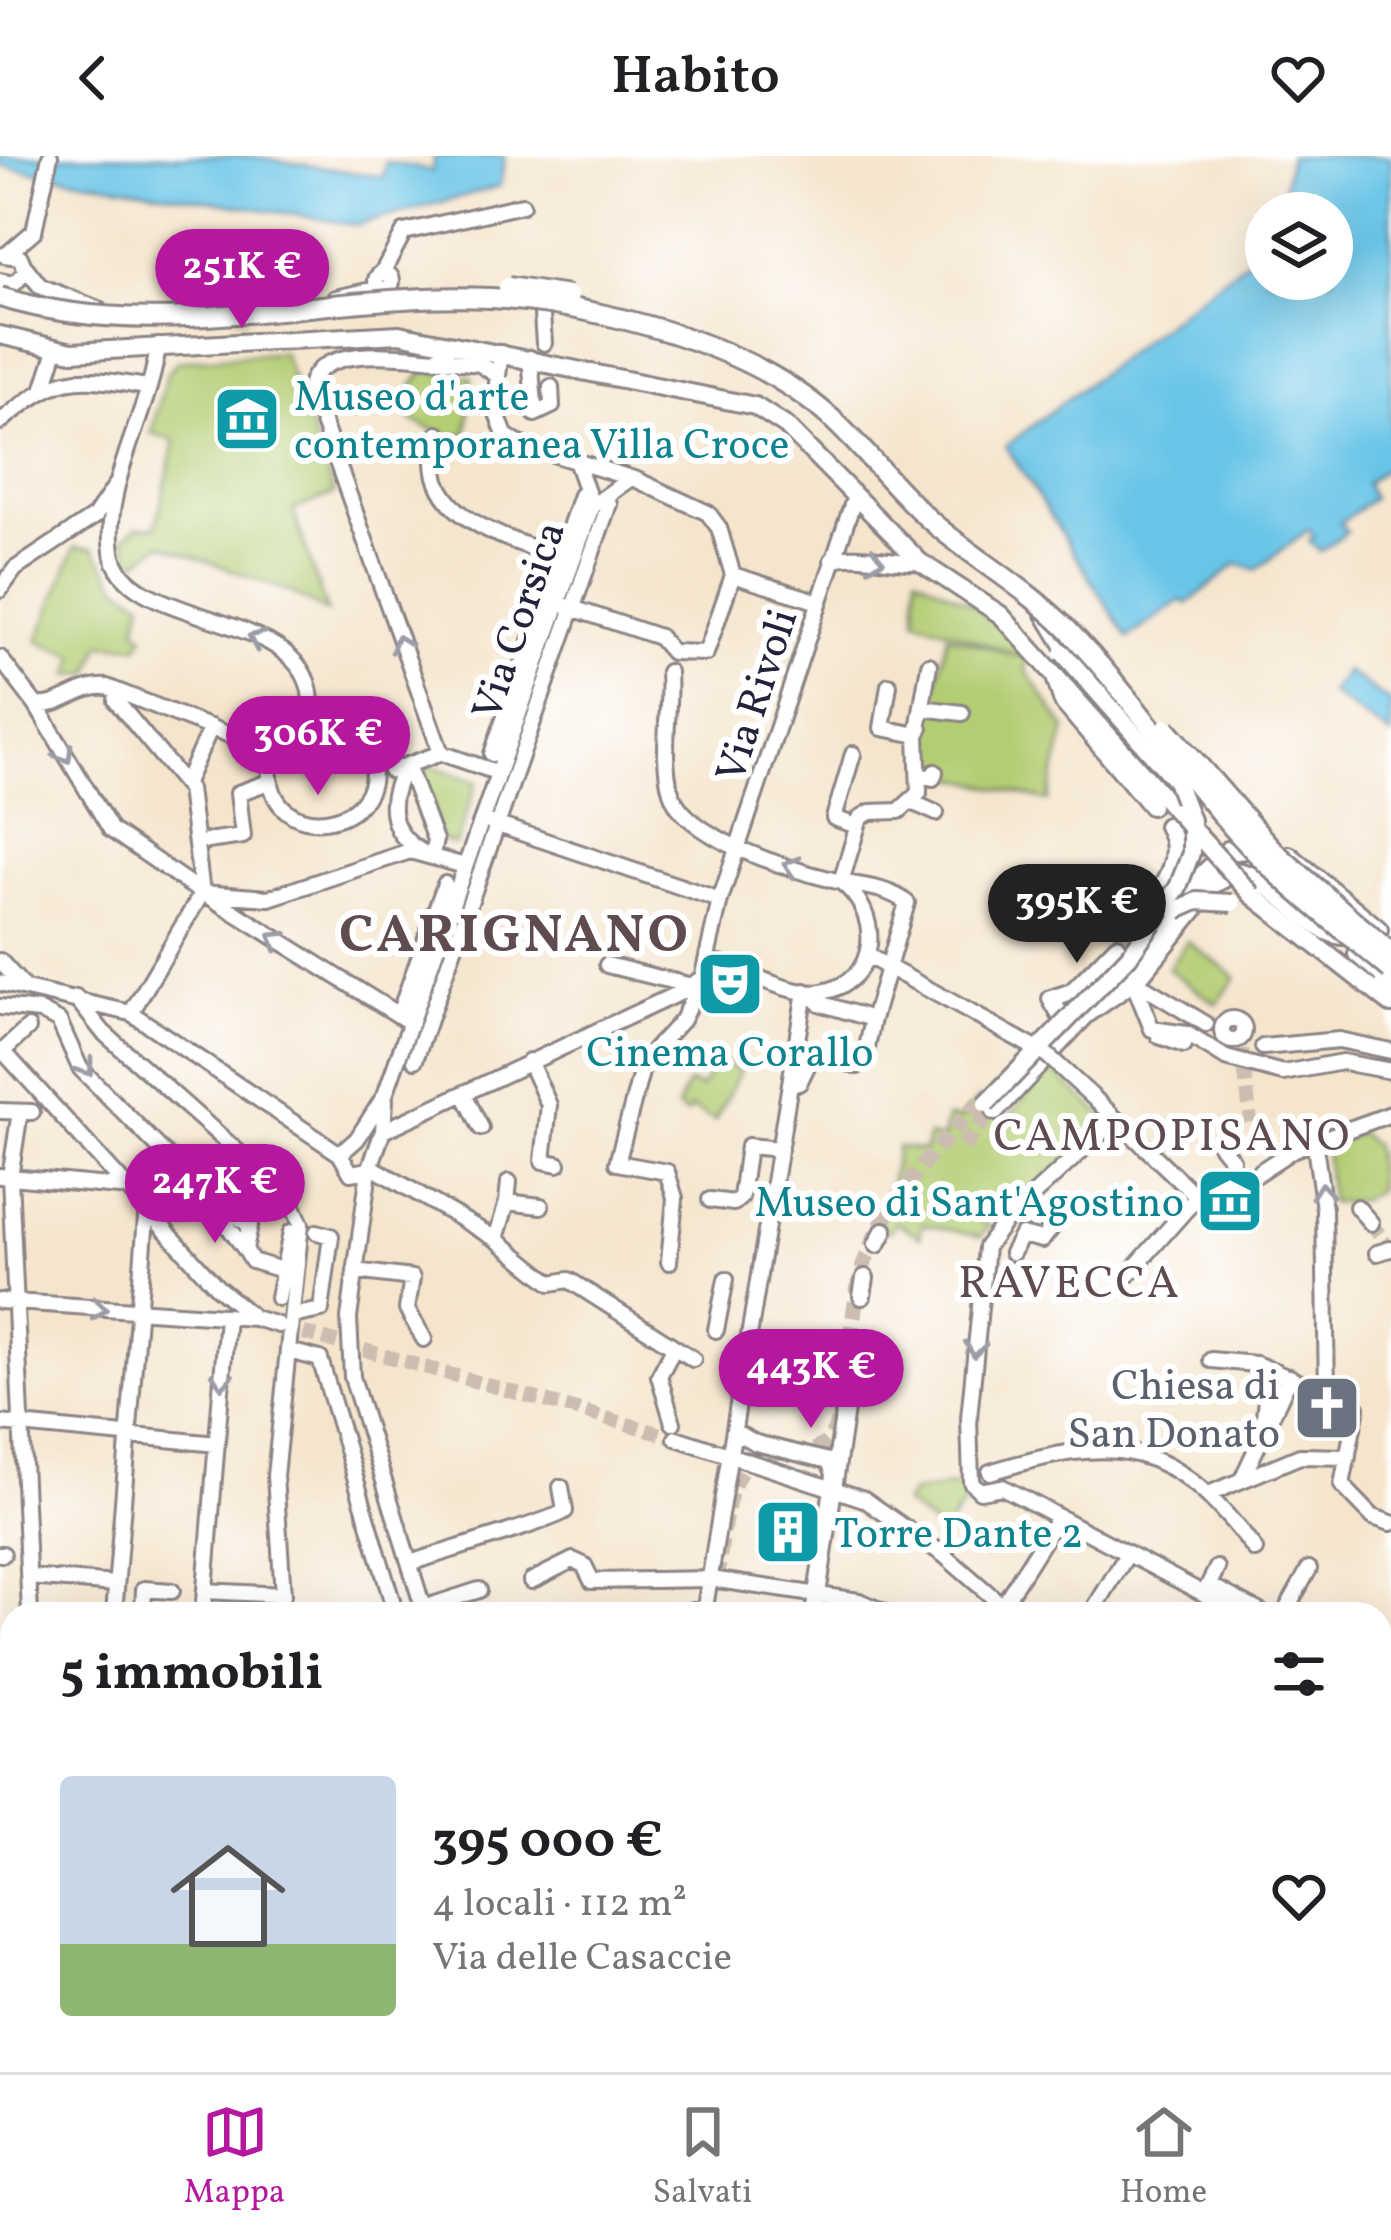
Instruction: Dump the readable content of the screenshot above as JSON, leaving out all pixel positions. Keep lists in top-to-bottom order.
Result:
{
  "streets": {
    "street": ["Via Corsica", "Via Rivoli"]
  },
  "districts": ["CARIGNANO", "CAMPOPISANO", "RAVECCA"],
  "places": {
    "museum": ["Museo d'arte contemporanea Villa Croce", "Museo di Sant'Agostino"],
    "theatre": ["Cinema Corallo"],
    "church": ["Chiesa di San Donato"],
    "building": ["Torre Dante 2"]
  },
  "page": {
    "header": "Habito",
    "price": [
      "251K €",
      "306K €",
      "395K €",
      "247K €",
      "443K €"
    ],
    "heading": "5 immobili",
    "list": [
      {
        "name": "395 000 €",
        "note": "4 locali · 112 m² · Via delle Casaccie"
      }
    ],
    "tabs": ["Mappa", "Salvati", "Home"]
  }
}
